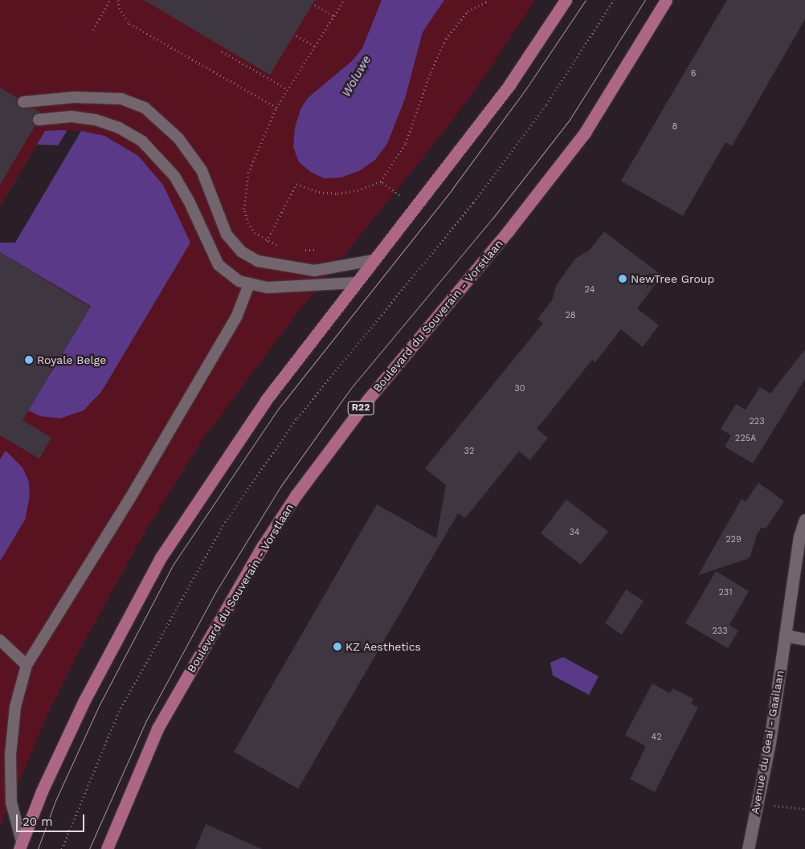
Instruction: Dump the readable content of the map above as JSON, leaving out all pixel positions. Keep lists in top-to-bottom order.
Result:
{
  "streets": {
    "main road": ["Boulevard du Souverain - Vorstlaan", "R22"],
    "street": ["Avenue du Geai - Gaailaan"]
  },
  "water": ["Woluwe"],
  "places": ["NewTree Group", "Royale Belge", "KZ Aesthetics"],
  "house_numbers": [
    "6",
    "8",
    "24",
    "28",
    "30",
    "223",
    "225A",
    "32",
    "34",
    "229",
    "231",
    "233",
    "42"
  ],
  "scale_bar": "20 m"
}
